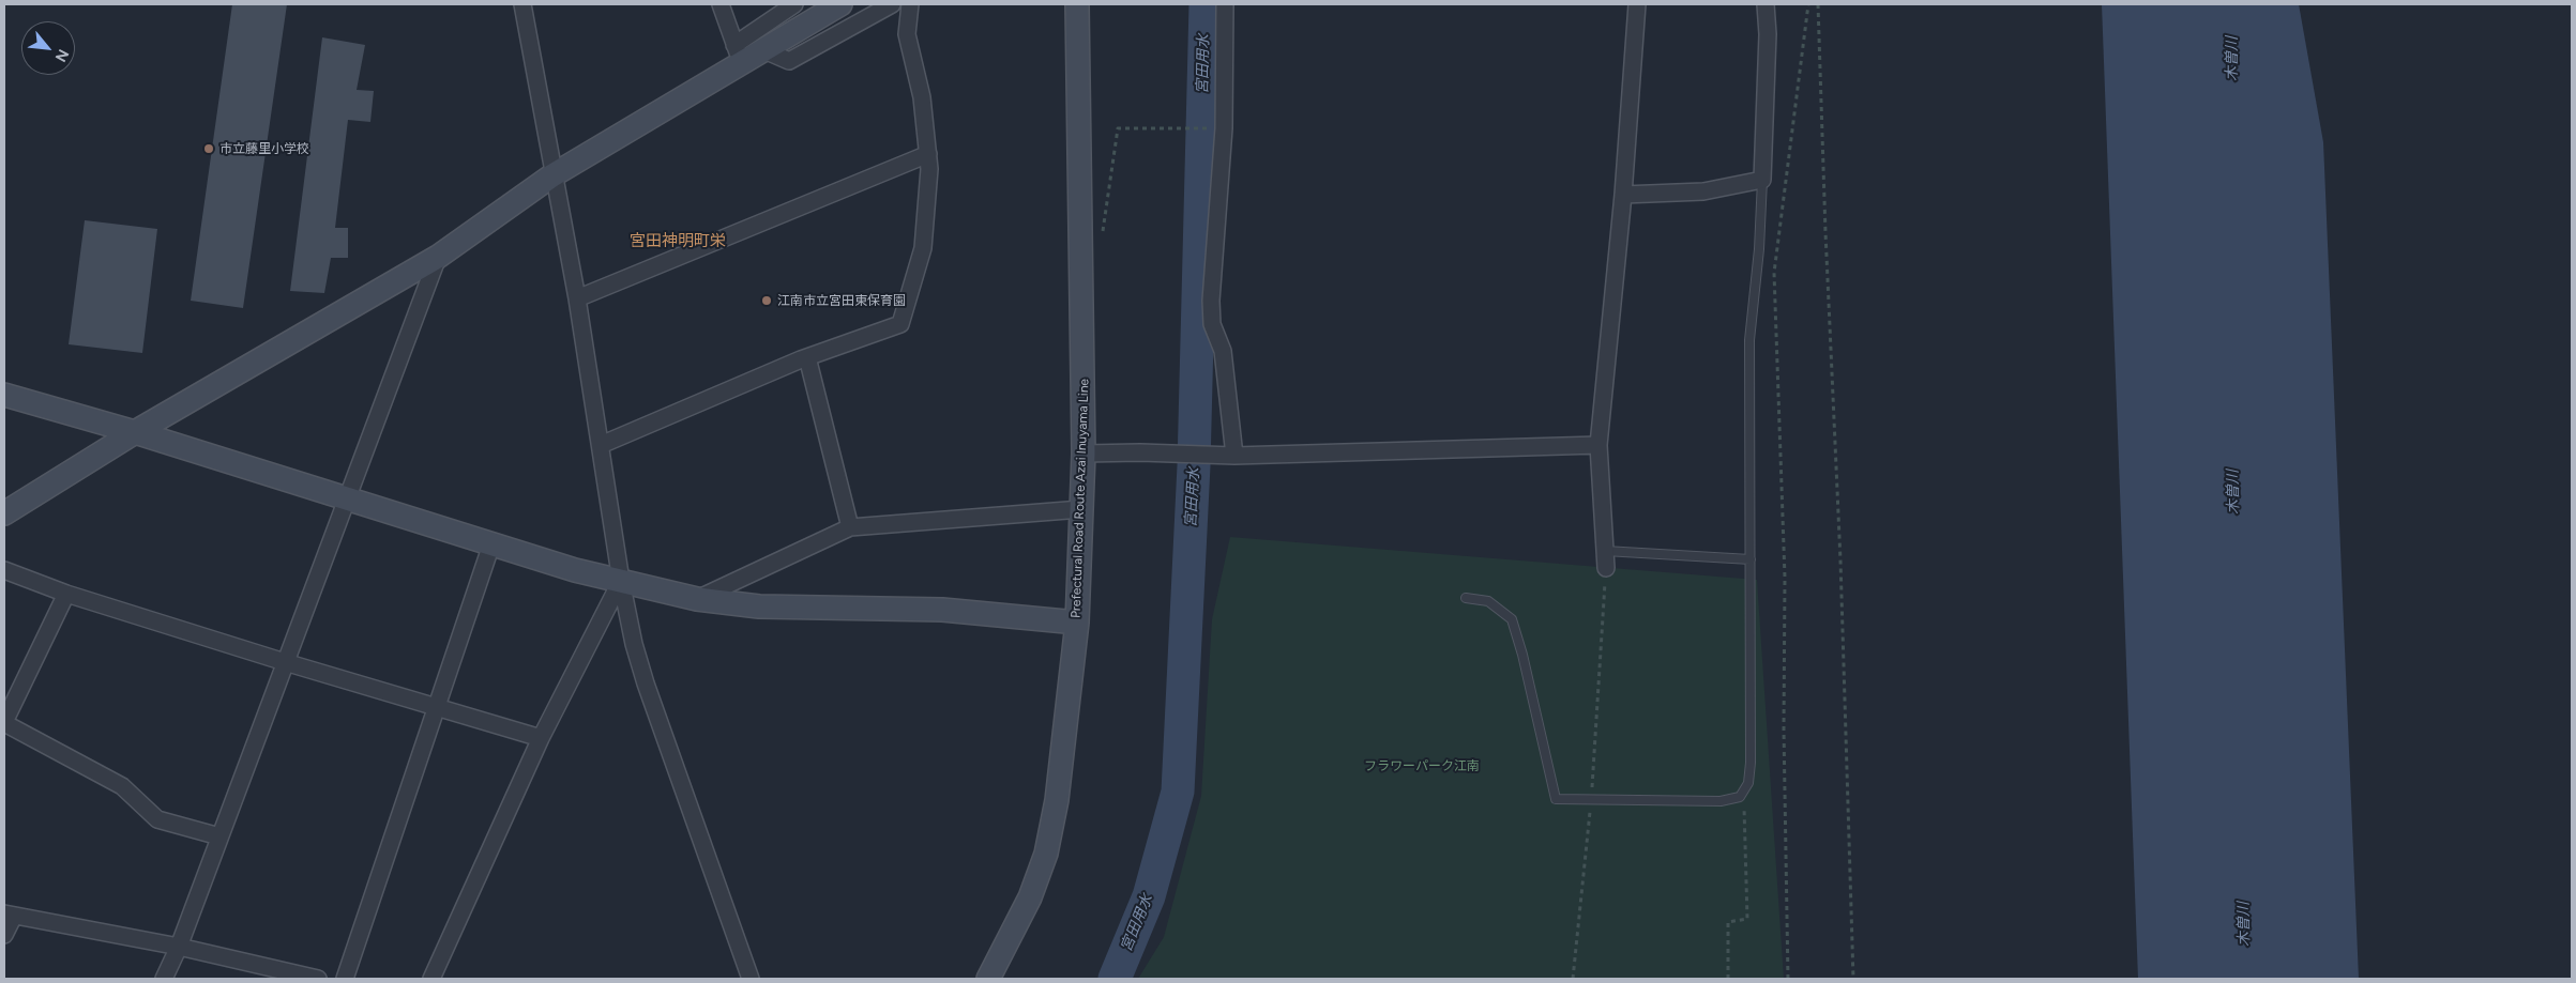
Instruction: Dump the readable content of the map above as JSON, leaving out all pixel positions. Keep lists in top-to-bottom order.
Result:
{
  "streets": {
    "street": ["Prefectural Road Route Azai Inuyama Line"]
  },
  "districts": ["宮田神明町栄"],
  "water": ["木曽川", "宮田用水"],
  "parks": ["フラワーパーク江南"],
  "places": ["市立藤里小学校", "江南市立宮田東保育園"],
  "north": "bottom right"
}
